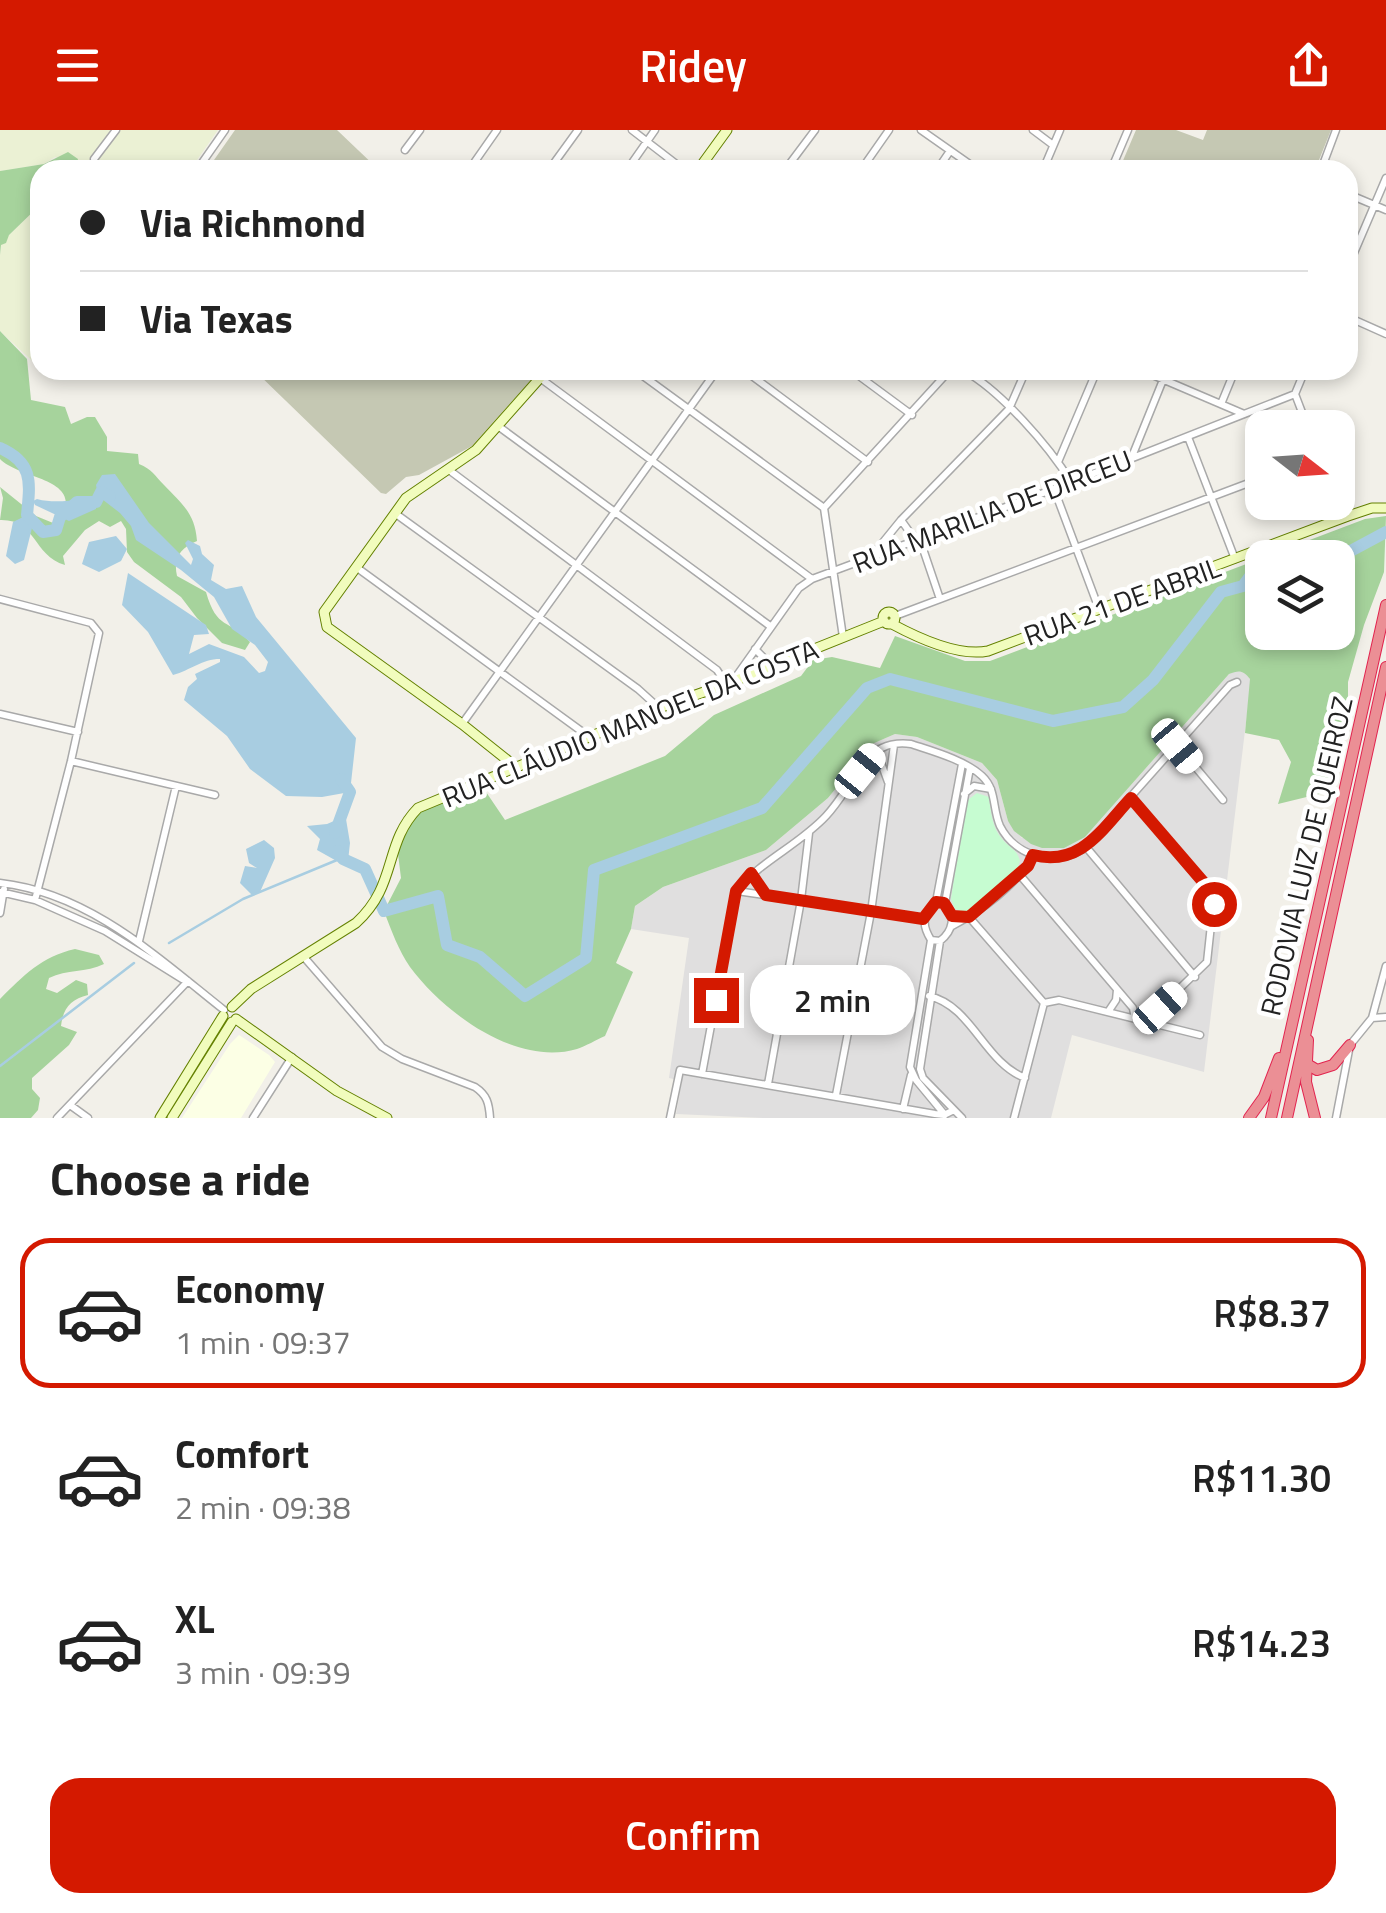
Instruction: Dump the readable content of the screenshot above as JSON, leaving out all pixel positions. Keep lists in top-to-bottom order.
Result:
{
  "streets": {
    "highway": ["RODOVIA LUIZ DE QUEIROZ"],
    "street": ["RUA MARILIA DE DIRCEU", "RUA 21 DE ABRIL", "RUA CLÁUDIO MANOEL DA COSTA"]
  },
  "crossings": [
    ["RUA MARILIA DE DIRCEU", "RUA CLÁUDIO MANOEL DA COSTA"],
    ["RUA 21 DE ABRIL", "RUA CLÁUDIO MANOEL DA COSTA"]
  ],
  "north": "right",
  "page": {
    "header": "Ridey",
    "banner": ["Via Richmond", "Via Texas"],
    "bubble": "2 min",
    "heading": "Choose a ride",
    "list": [
      {
        "name": "Economy",
        "note": "1 min · 09:37",
        "value": "R$8.37"
      },
      {
        "name": "Comfort",
        "note": "2 min · 09:38",
        "value": "R$11.30"
      },
      {
        "name": "XL",
        "note": "3 min · 09:39",
        "value": "R$14.23"
      }
    ],
    "buttons": "Confirm"
  }
}
